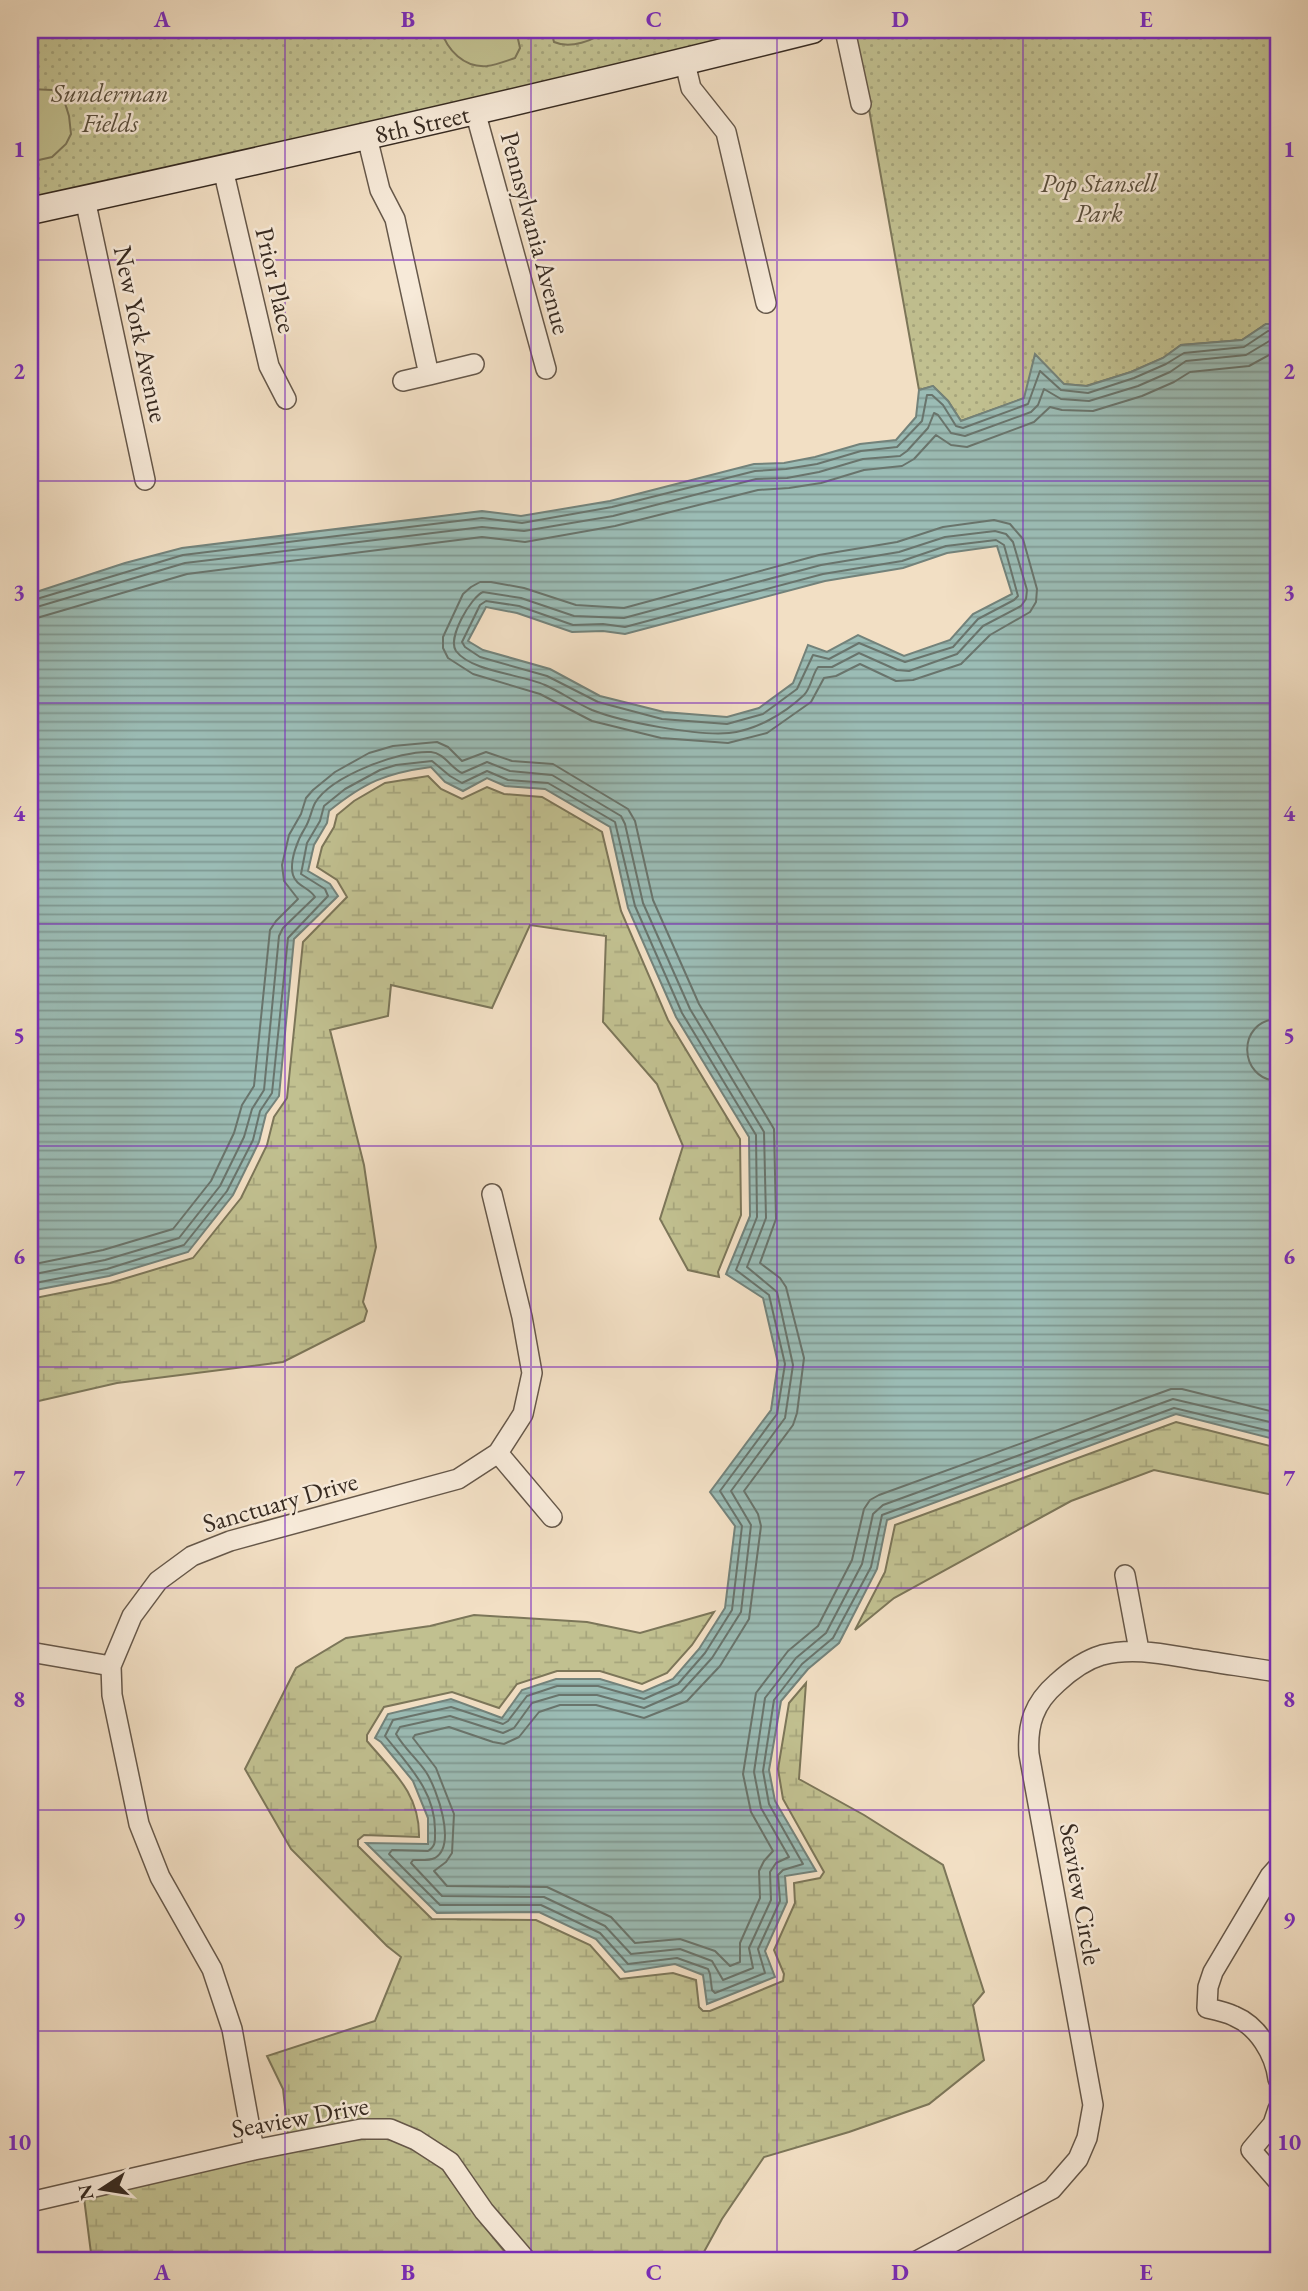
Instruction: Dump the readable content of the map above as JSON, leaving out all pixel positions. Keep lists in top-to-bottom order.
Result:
{
  "streets": {
    "street": [
      "8th Street",
      "Pennsylvania Avenue",
      "Prior Place",
      "New York Avenue",
      "Sanctuary Drive",
      "Seaview Circle",
      "Seaview Drive"
    ]
  },
  "crossings": [
    ["8th Street", "Pennsylvania Avenue"],
    ["8th Street", "Prior Place"],
    ["8th Street", "New York Avenue"],
    ["Sanctuary Drive", "Seaview Drive"]
  ],
  "parks": ["Sunderman Fields", "Pop Stansell Park"],
  "north": "left",
  "grid": {
    "columns": [
      "A",
      "B",
      "C",
      "D",
      "E"
    ],
    "rows": [
      "1",
      "2",
      "3",
      "4",
      "5",
      "6",
      "7",
      "8",
      "9",
      "10"
    ]
  }
}
